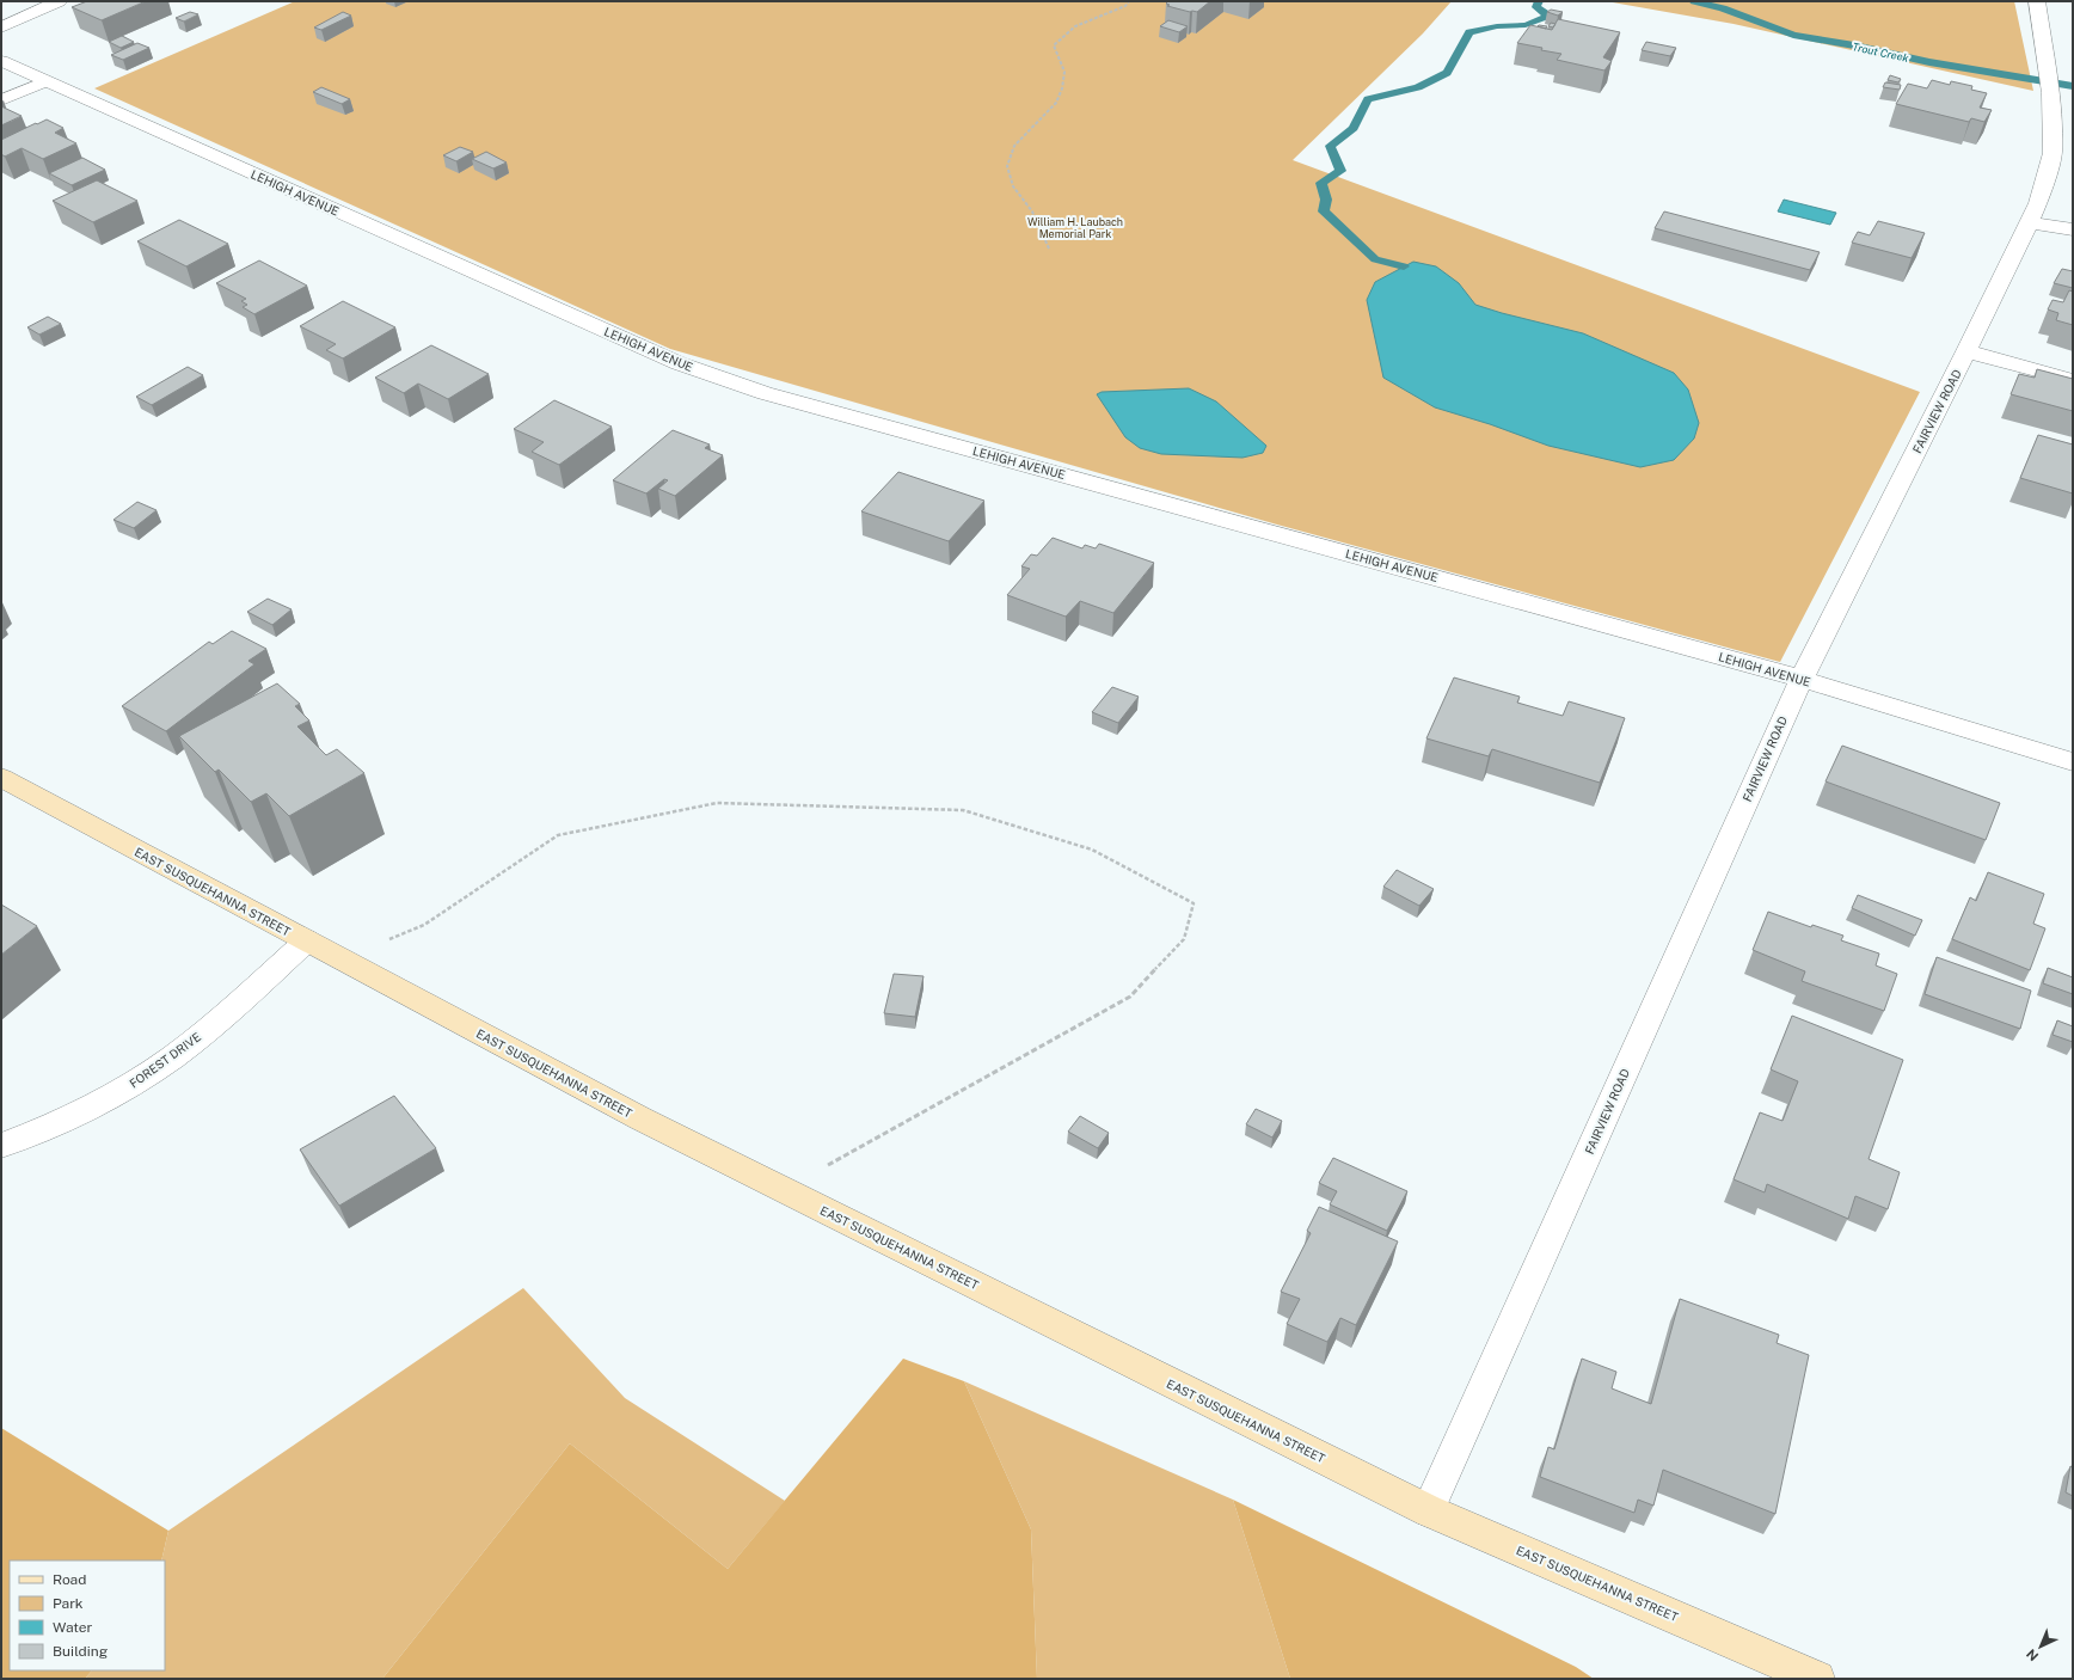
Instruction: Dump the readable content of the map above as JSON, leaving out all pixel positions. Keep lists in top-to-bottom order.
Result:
{
  "streets": {
    "main road": ["EAST SUSQUEHANNA STREET"],
    "street": ["LEHIGH AVENUE", "FAIRVIEW ROAD", "FOREST DRIVE"]
  },
  "crossings": [
    ["LEHIGH AVENUE", "FAIRVIEW ROAD"],
    ["FAIRVIEW ROAD", "EAST SUSQUEHANNA STREET"],
    ["EAST SUSQUEHANNA STREET", "FOREST DRIVE"]
  ],
  "water": ["Trout Creek"],
  "parks": ["William H. Laubach Memorial Park"],
  "legend": [
    "Road",
    "Park",
    "Water",
    "Building"
  ],
  "north": "bottom left"
}
